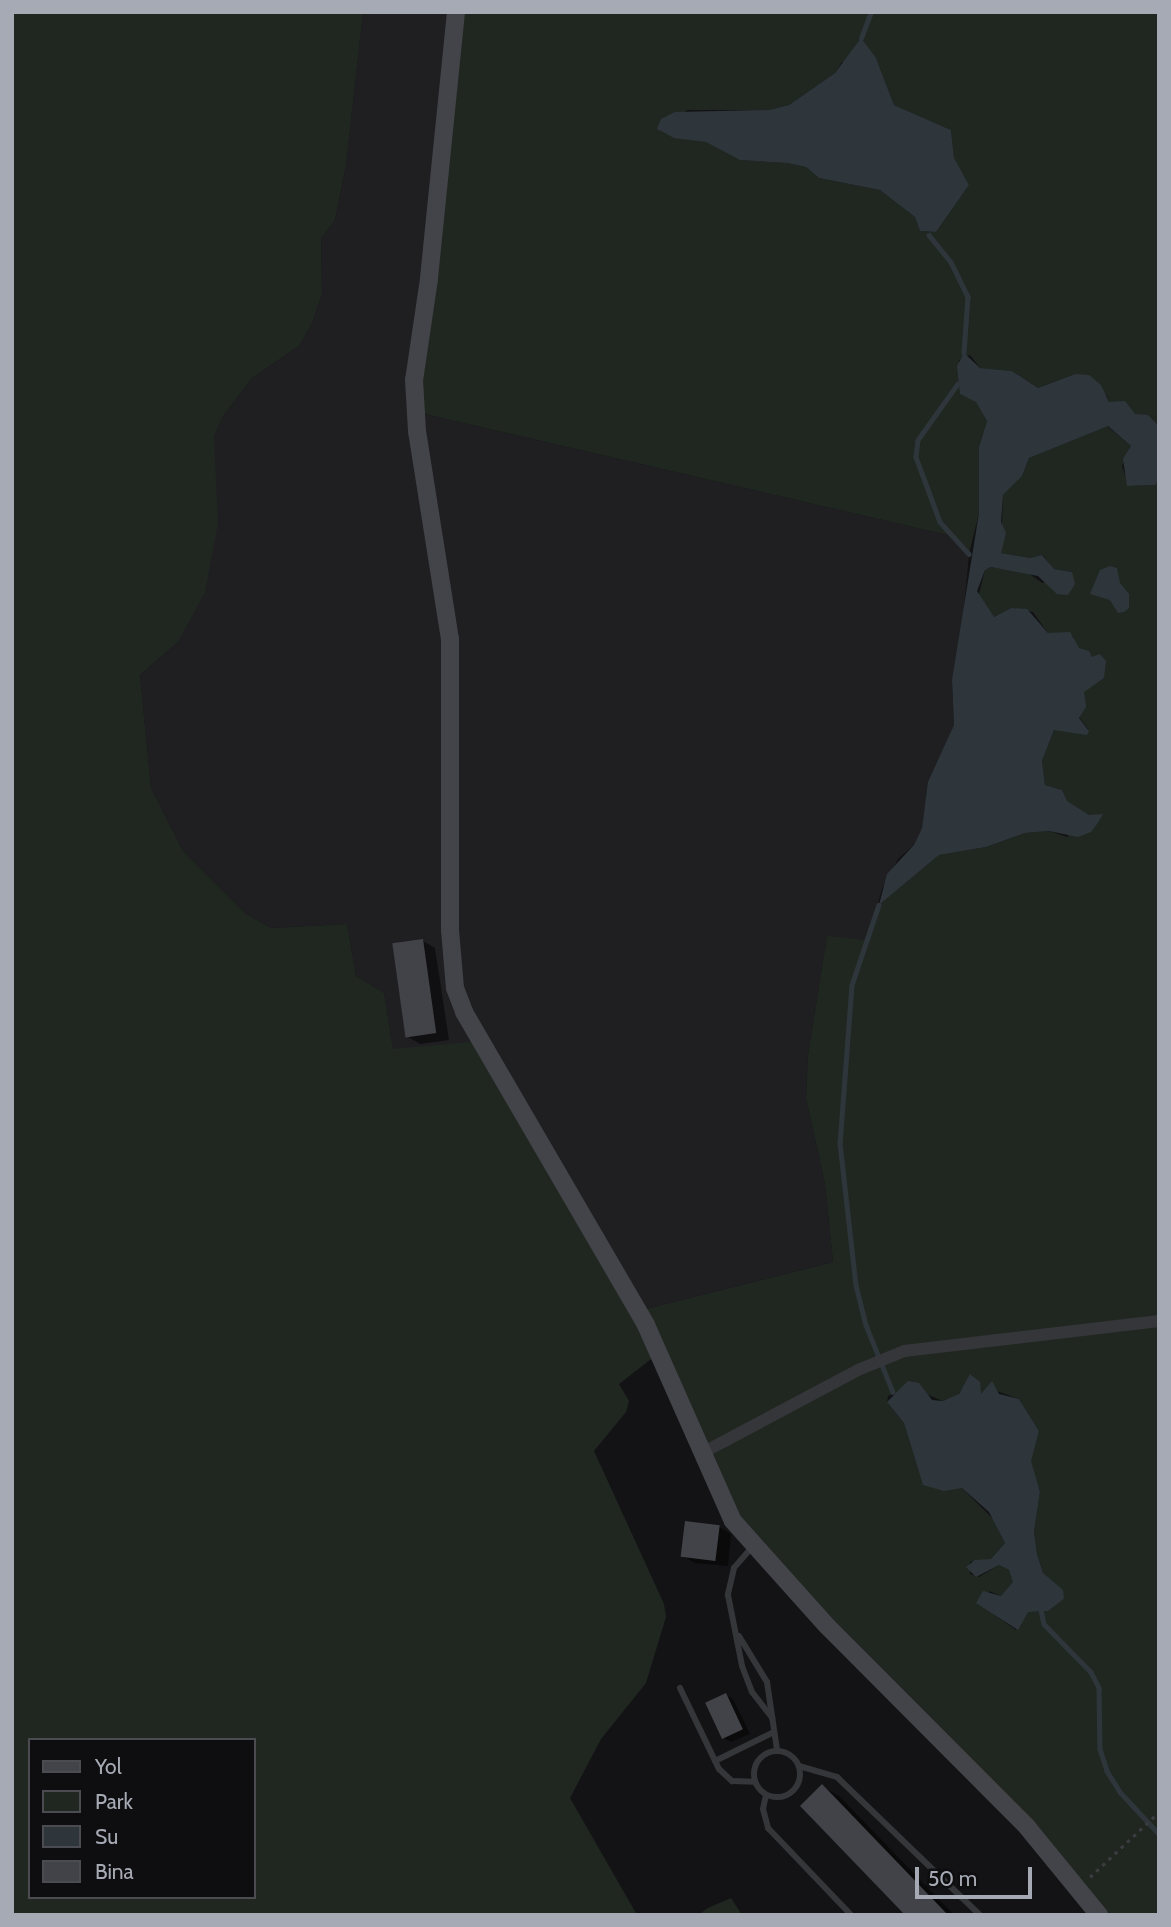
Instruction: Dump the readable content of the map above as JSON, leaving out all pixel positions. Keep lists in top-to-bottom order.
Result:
{
  "legend": [
    "Yol",
    "Park",
    "Su",
    "Bina"
  ],
  "scale_bar": "50 m"
}
